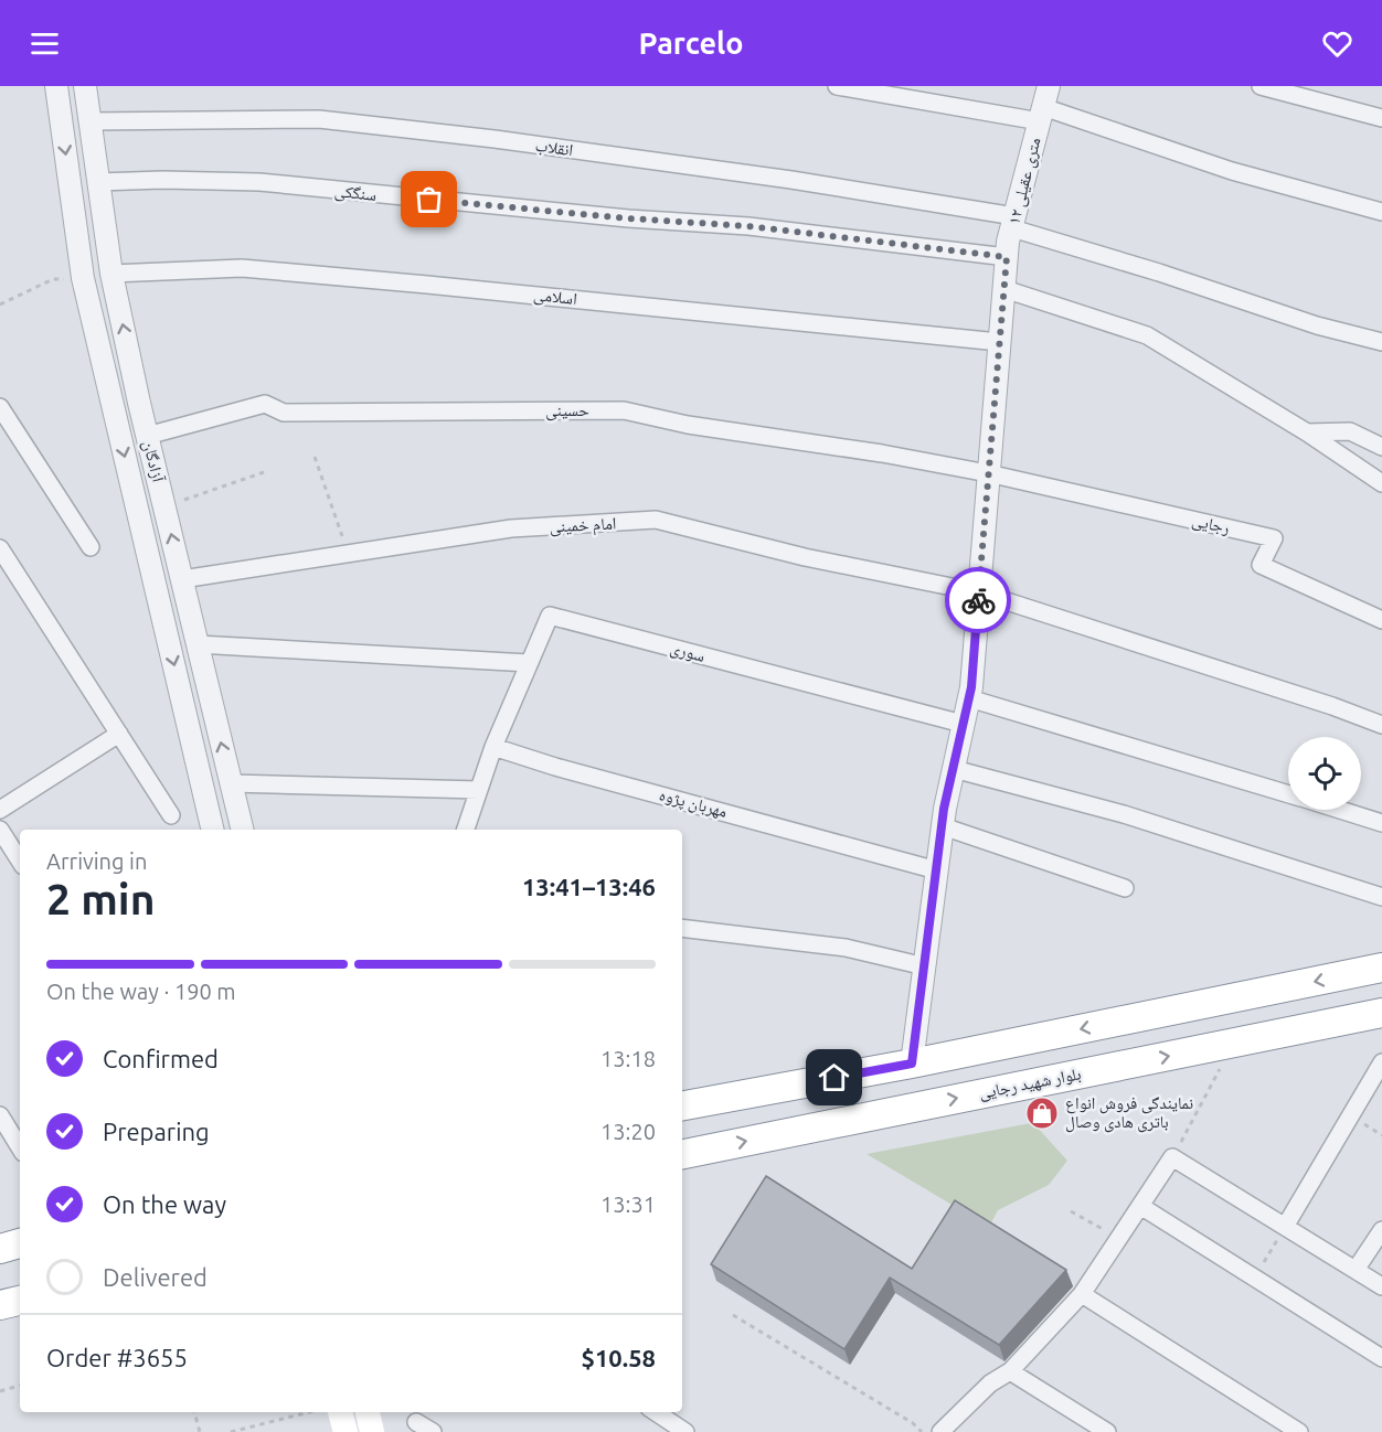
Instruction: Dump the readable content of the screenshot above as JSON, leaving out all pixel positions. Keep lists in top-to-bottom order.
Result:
{
  "streets": {
    "highway": ["بلوار شهید رجایی"],
    "street": [
      "انقلاب",
      "۱۲ متری عقیلی",
      "سنگکی",
      "اسلامی",
      "حسینی",
      "آزادگان",
      "رجایی",
      "امام خمینی",
      "سوری",
      "مهربان پژوه"
    ]
  },
  "crossings": [
    ["انقلاب", "۱۲ متری عقیلی"],
    ["انقلاب", "آزادگان"],
    ["۱۲ متری عقیلی", "سنگکی"],
    ["۱۲ متری عقیلی", "اسلامی"],
    ["۱۲ متری عقیلی", "حسینی"],
    ["۱۲ متری عقیلی", "رجایی"],
    ["۱۲ متری عقیلی", "امام خمینی"],
    ["۱۲ متری عقیلی", "سوری"],
    ["۱۲ متری عقیلی", "مهربان پژوه"],
    ["سنگکی", "آزادگان"],
    ["اسلامی", "آزادگان"],
    ["حسینی", "آزادگان"],
    ["حسینی", "رجایی"],
    ["آزادگان", "امام خمینی"],
    ["سوری", "مهربان پژوه"]
  ],
  "places": {
    "shop": ["نمایندگی فروش انواع باتری هادی وصال"]
  },
  "page": {
    "header": "Parcelo",
    "heading": ["2 min", "Arriving in", "13:41–13:46"],
    "panel": ["Order #3655", "$10.58"],
    "bar": "On the way · 190 m",
    "list": [
      ["Confirmed", "13:18"],
      ["Preparing", "13:20"],
      ["On the way", "13:31"],
      "Delivered"
    ]
  }
}
